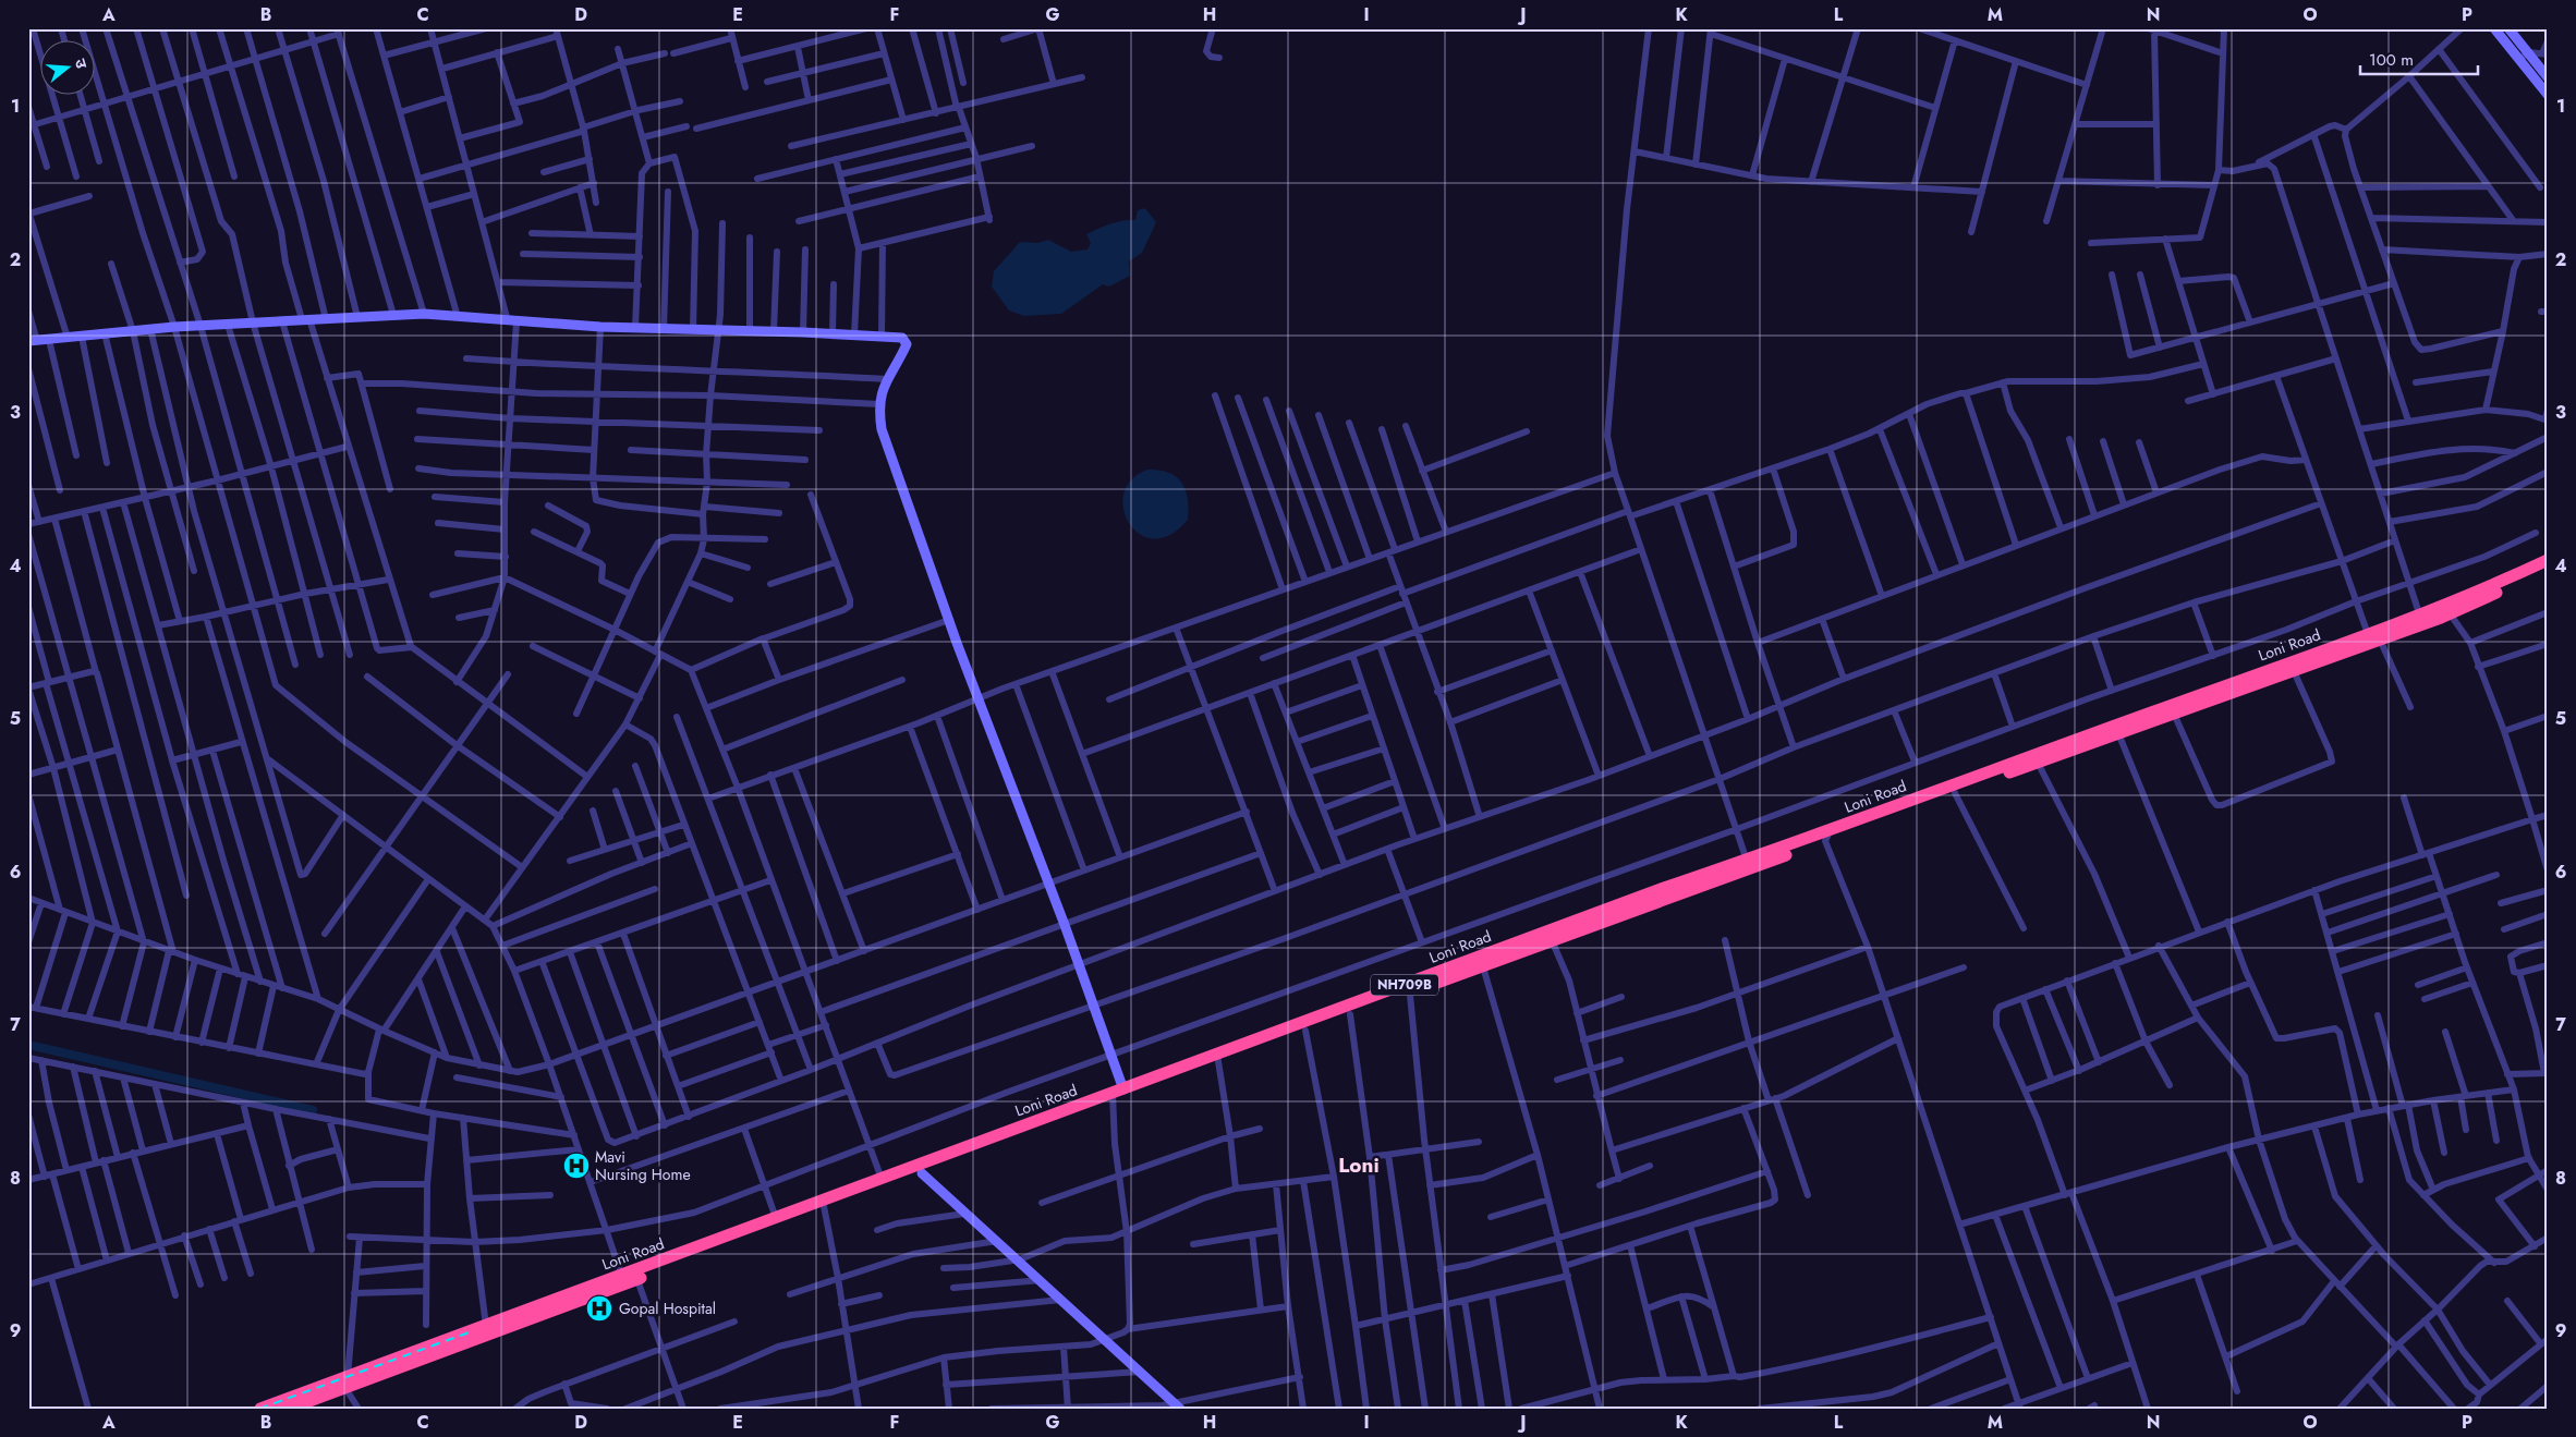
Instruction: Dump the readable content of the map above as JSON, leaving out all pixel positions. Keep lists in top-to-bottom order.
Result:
{
  "streets": {
    "highway": ["Loni Road", "NH709B"]
  },
  "districts": ["Loni"],
  "places": {
    "hospital": ["Mavi Nursing Home", "Gopal Hospital"]
  },
  "scale_bar": "100 m",
  "north": "right",
  "grid": {
    "columns": [
      "A",
      "B",
      "C",
      "D",
      "E",
      "F",
      "G",
      "H",
      "I",
      "J",
      "K",
      "L",
      "M",
      "N",
      "O",
      "P"
    ],
    "rows": [
      "1",
      "2",
      "3",
      "4",
      "5",
      "6",
      "7",
      "8",
      "9"
    ]
  }
}
